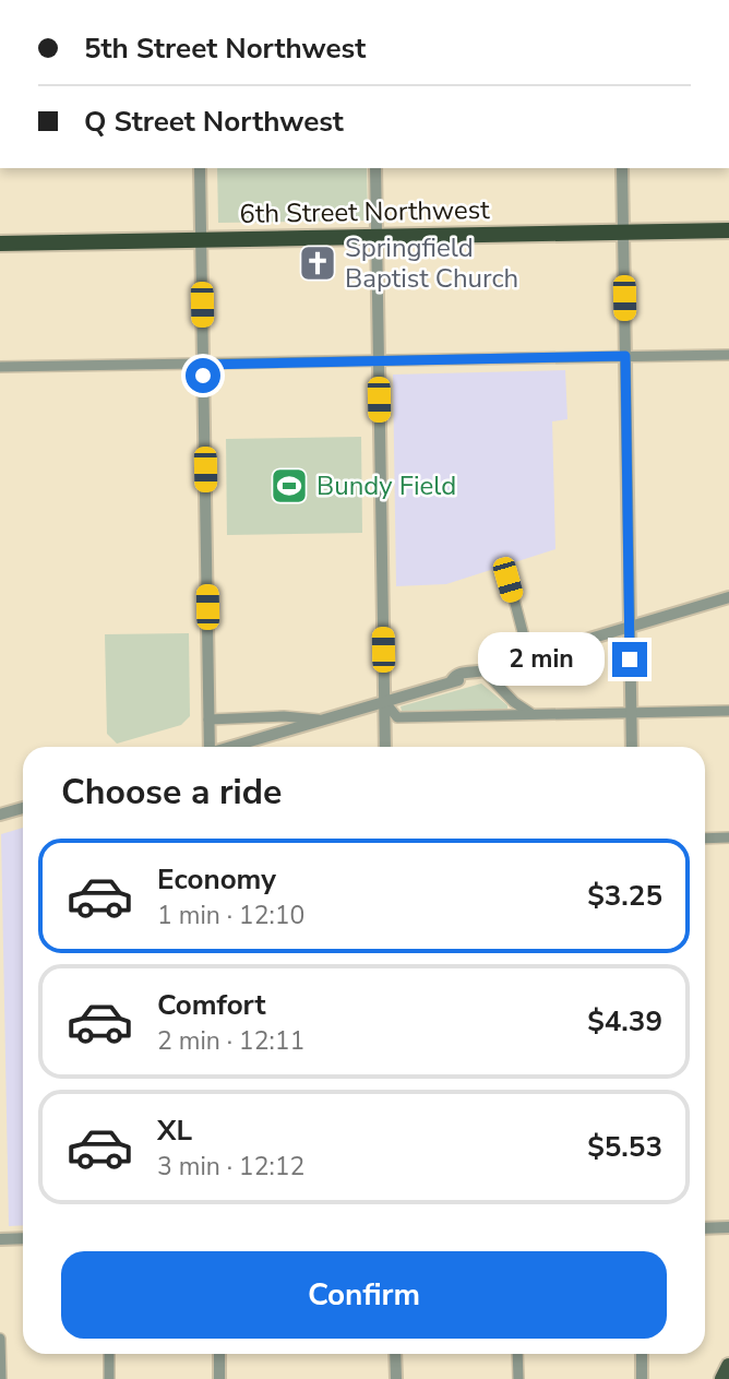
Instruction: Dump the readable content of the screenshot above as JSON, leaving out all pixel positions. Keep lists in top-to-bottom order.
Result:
{
  "streets": {
    "highway": ["6th Street Northwest"]
  },
  "places": {
    "church": ["Springfield Baptist Church"],
    "sports": ["Bundy Field"]
  },
  "page": {
    "banner": ["5th Street Northwest", "Q Street Northwest"],
    "bubble": "2 min",
    "heading": "Choose a ride",
    "list": [
      {
        "name": "Economy",
        "note": "1 min · 12:10",
        "value": "$3.25"
      },
      {
        "name": "Comfort",
        "note": "2 min · 12:11",
        "value": "$4.39"
      },
      {
        "name": "XL",
        "note": "3 min · 12:12",
        "value": "$5.53"
      }
    ],
    "buttons": "Confirm"
  }
}
